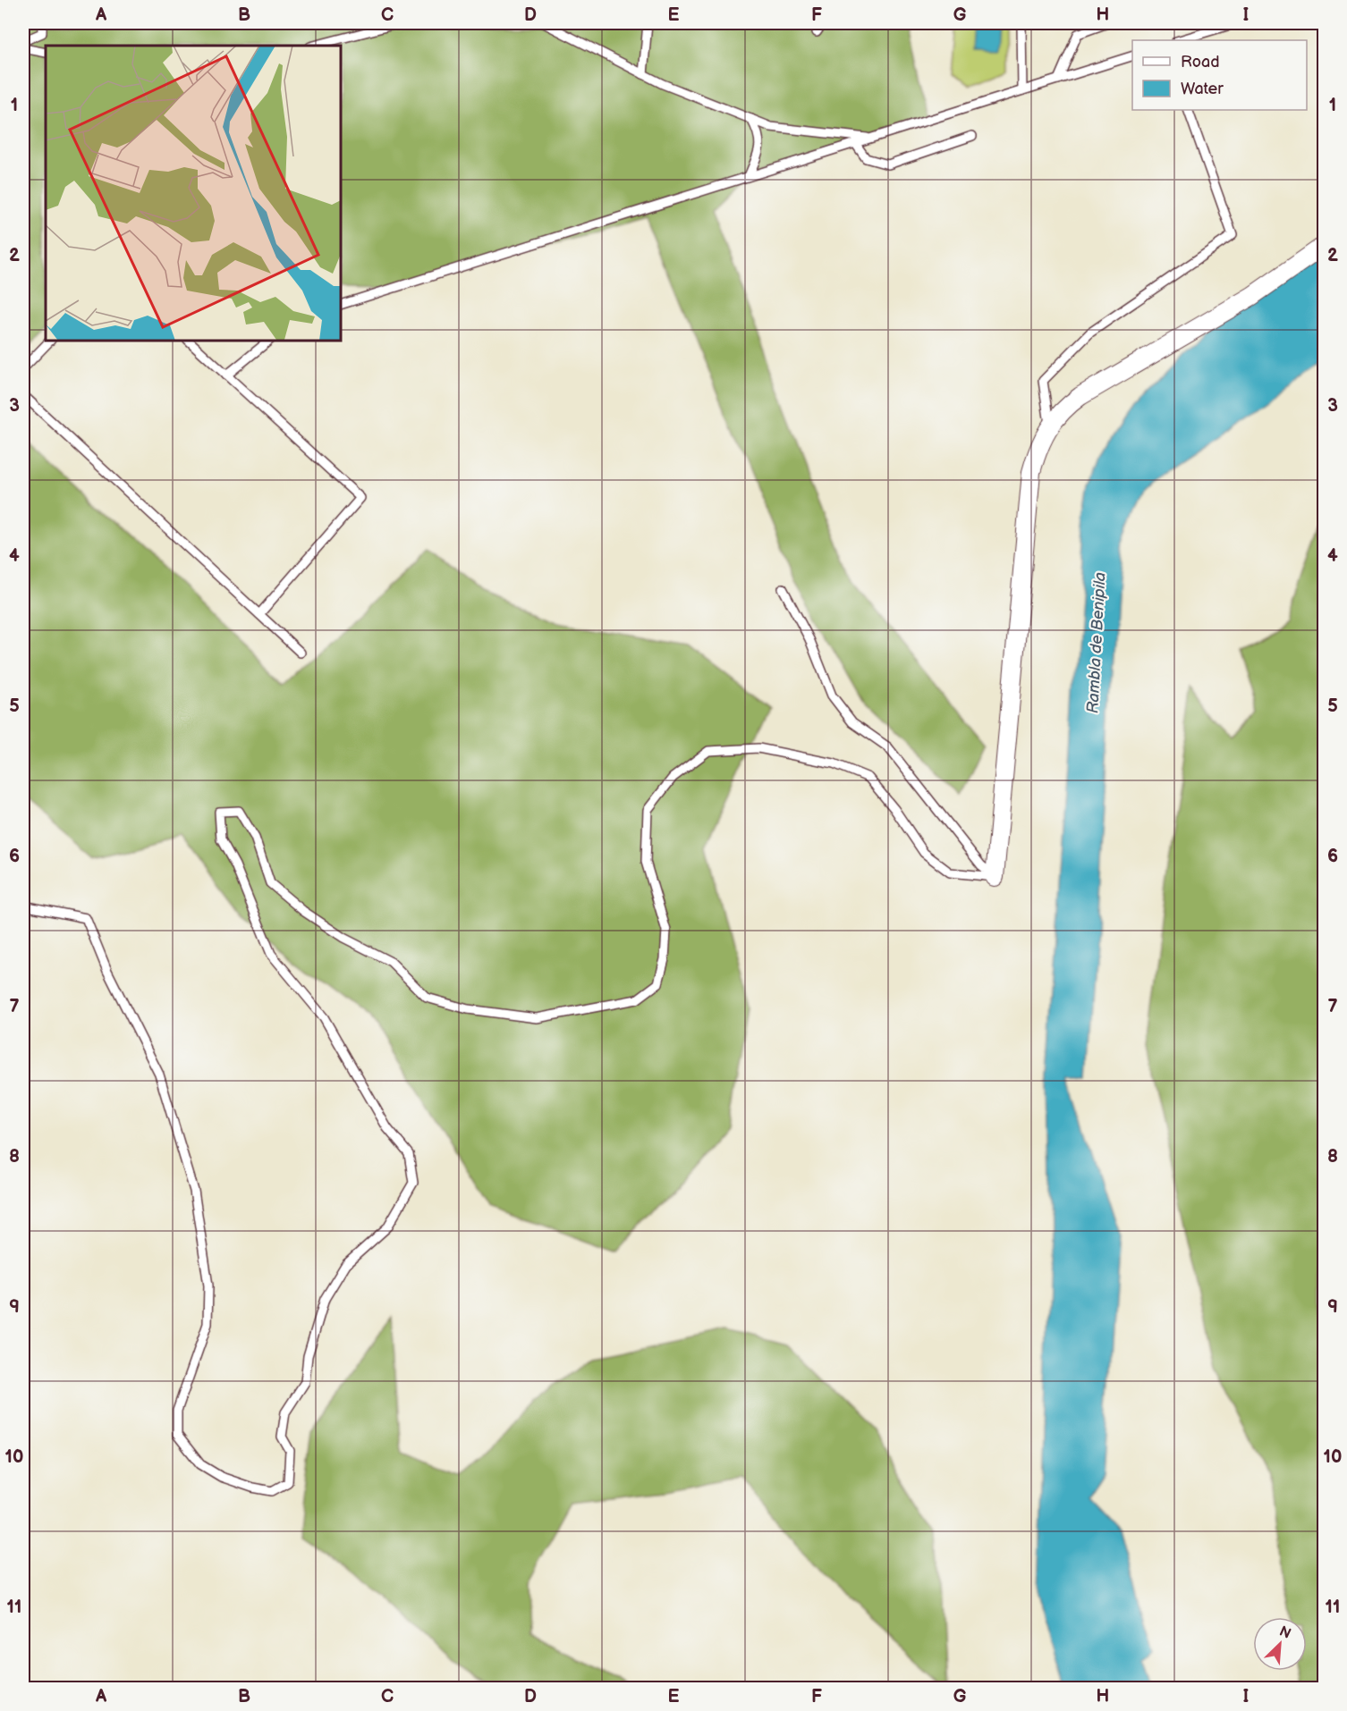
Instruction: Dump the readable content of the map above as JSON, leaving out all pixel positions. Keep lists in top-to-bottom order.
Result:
{
  "water": ["Rambla de Benipila"],
  "legend": ["Road", "Water"],
  "north": "top right",
  "grid": {
    "columns": [
      "A",
      "B",
      "C",
      "D",
      "E",
      "F",
      "G",
      "H",
      "I"
    ],
    "rows": [
      "1",
      "2",
      "3",
      "4",
      "5",
      "6",
      "7",
      "8",
      "9",
      "10",
      "11"
    ]
  }
}
